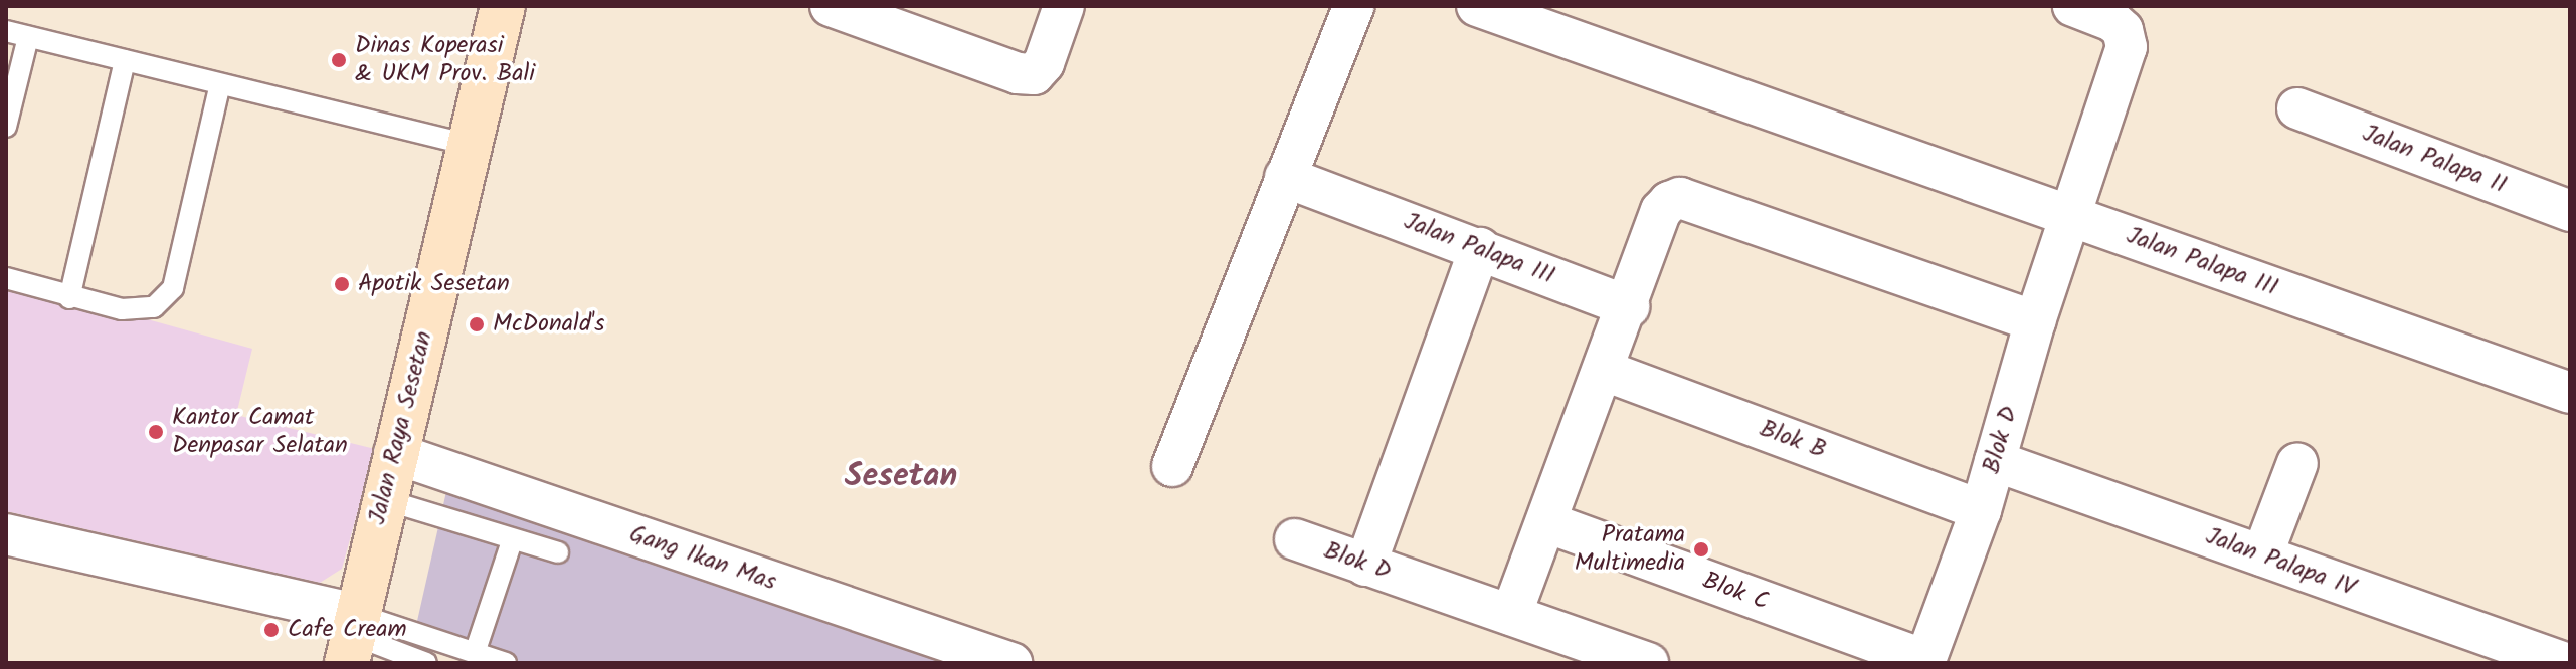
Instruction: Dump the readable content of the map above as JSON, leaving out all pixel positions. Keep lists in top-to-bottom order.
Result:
{
  "streets": {
    "main road": ["Jalan Raya Sesetan"],
    "street": [
      "Jalan Palapa II",
      "Jalan Palapa III",
      "Blok B",
      "Blok D",
      "Gang Ikan Mas",
      "Jalan Palapa IV",
      "Blok C"
    ]
  },
  "crossings": [
    ["Jalan Palapa III", "Blok D"],
    ["Jalan Raya Sesetan", "Gang Ikan Mas"],
    ["Blok B", "Blok D"],
    ["Blok D", "Jalan Palapa IV"],
    ["Blok D", "Blok C"]
  ],
  "districts": ["Sesetan"],
  "places": [
    "Dinas Koperasi & UKM Prov. Bali",
    "Apotik Sesetan",
    "McDonald's",
    "Kantor Camat Denpasar Selatan",
    "Pratama Multimedia",
    "Cafe Cream"
  ]
}
